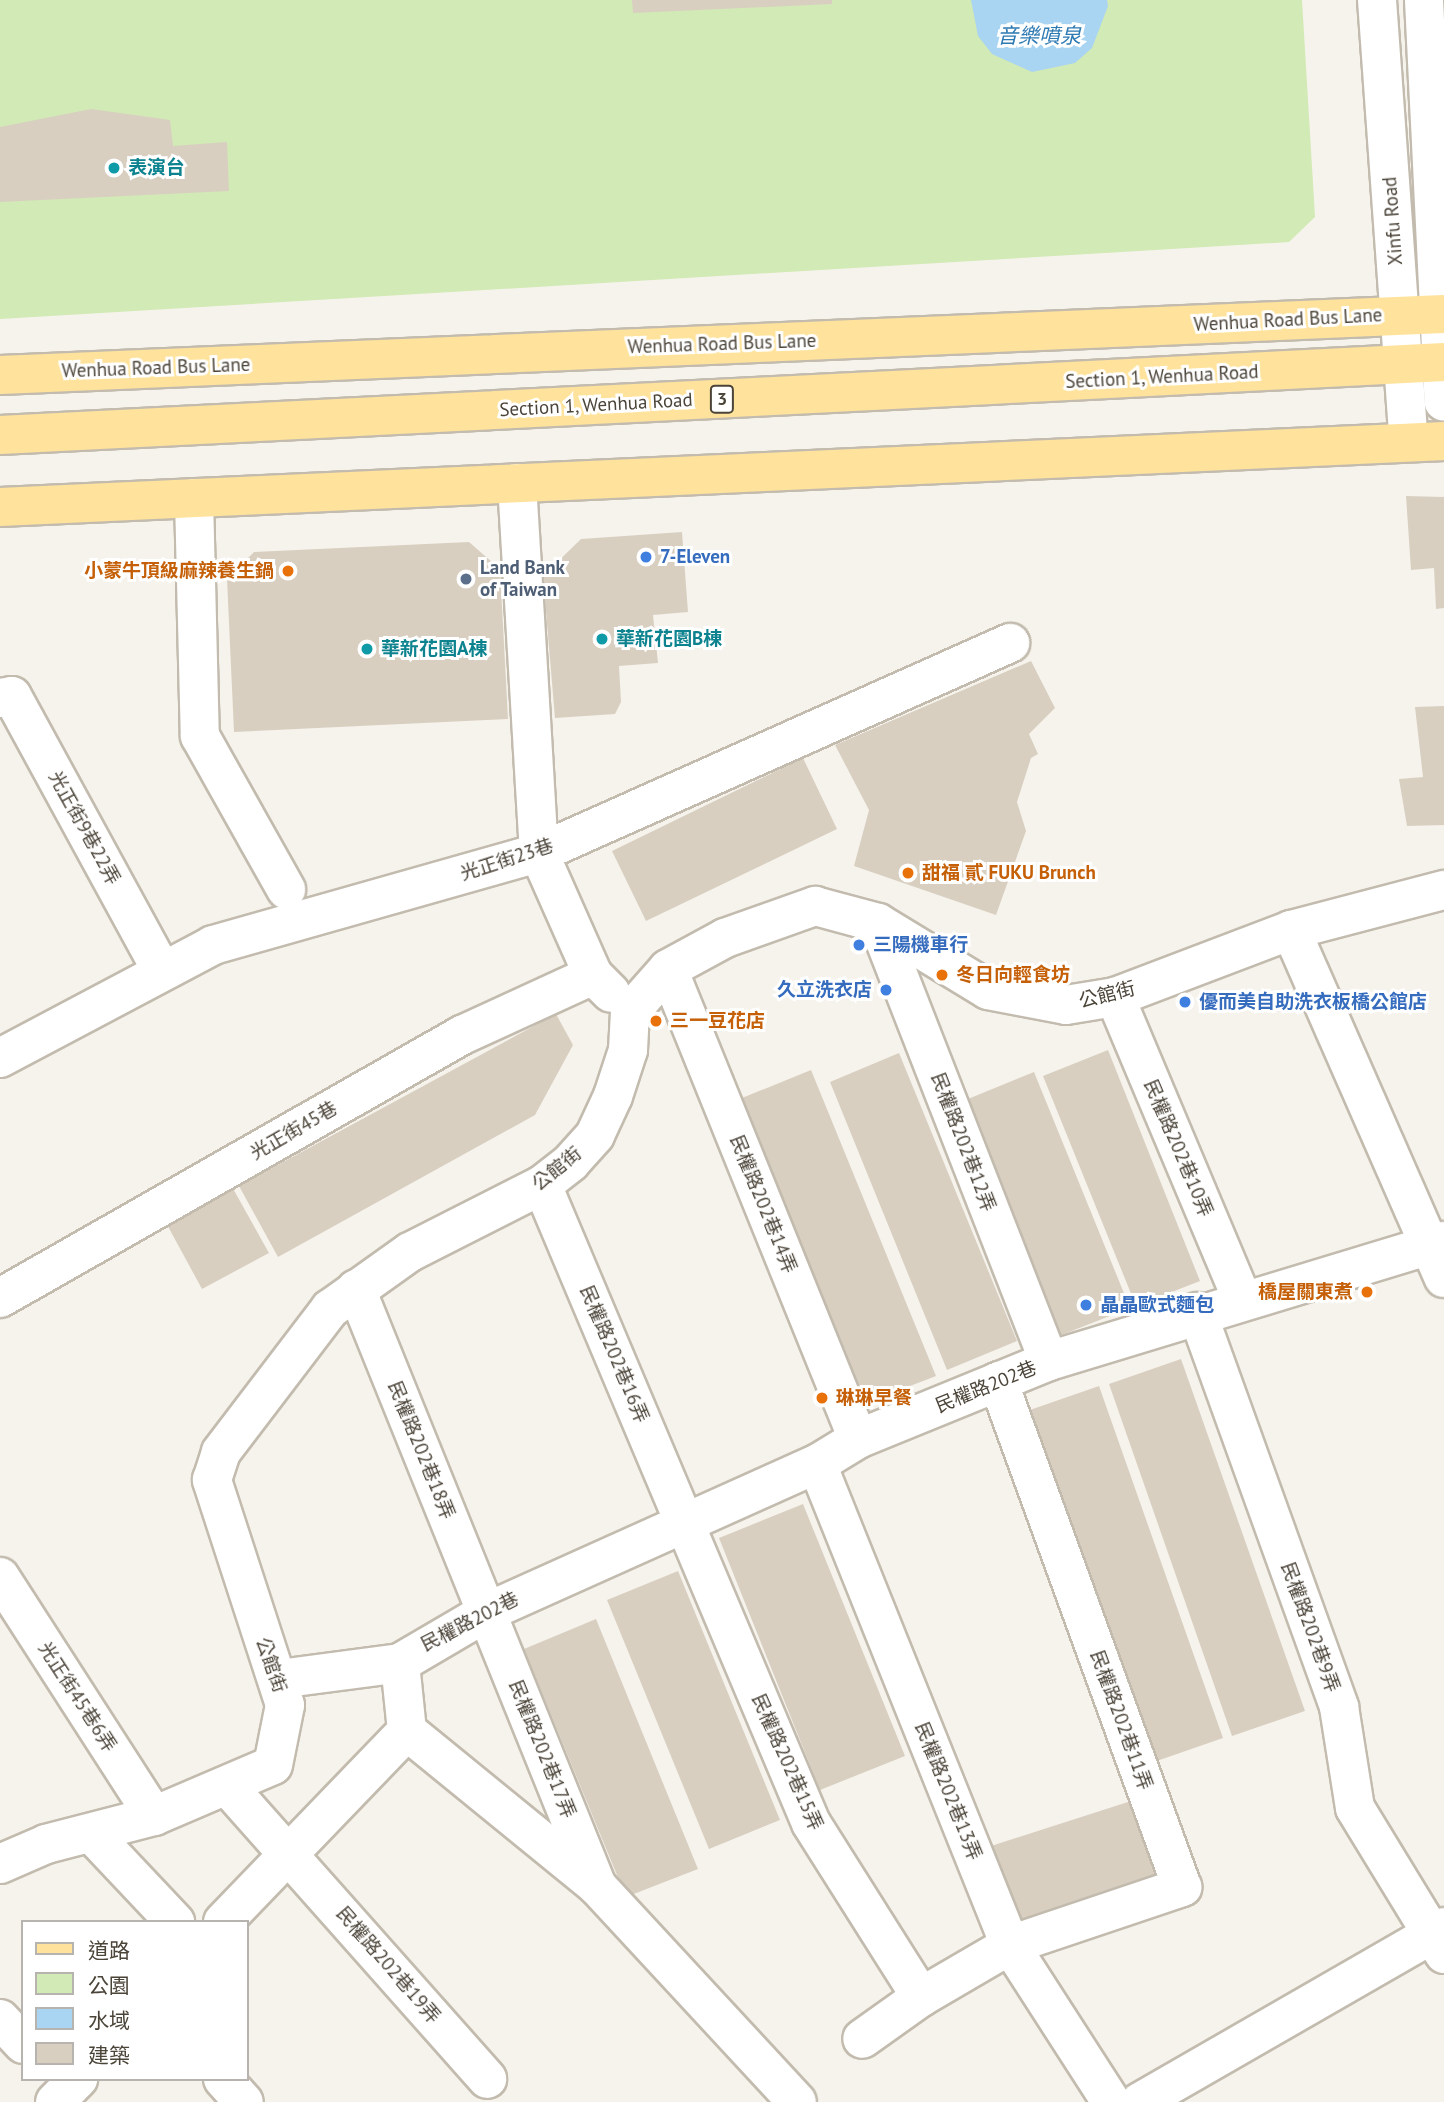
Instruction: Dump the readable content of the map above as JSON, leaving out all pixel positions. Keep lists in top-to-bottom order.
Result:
{
  "streets": {
    "main road": ["Wenhua Road Bus Lane", "Section 1, Wenhua Road", "3"],
    "street": [
      "Xinfu Road",
      "光正街9巷22弄",
      "光正街23巷",
      "公館街",
      "光正街45巷",
      "民權路202巷12弄",
      "民權路202巷10弄",
      "民權路202巷14弄",
      "民權路202巷16弄",
      "民權路202巷",
      "民權路202巷18弄",
      "民權路202巷9弄",
      "光正街45巷6弄",
      "民權路202巷11弄",
      "民權路202巷17弄",
      "民權路202巷15弄",
      "民權路202巷13弄",
      "民權路202巷19弄"
    ]
  },
  "crossings": [
    ["Xinfu Road", "Wenhua Road Bus Lane"],
    ["Xinfu Road", "Section 1, Wenhua Road"],
    ["光正街9巷22弄", "光正街23巷"],
    ["公館街", "民權路202巷12弄"],
    ["公館街", "民權路202巷10弄"],
    ["公館街", "民權路202巷14弄"],
    ["公館街", "民權路202巷16弄"],
    ["公館街", "民權路202巷"],
    ["公館街", "民權路202巷18弄"],
    ["公館街", "光正街45巷6弄"],
    ["公館街", "民權路202巷19弄"],
    ["民權路202巷12弄", "民權路202巷"],
    ["民權路202巷10弄", "民權路202巷"],
    ["民權路202巷14弄", "民權路202巷"],
    ["民權路202巷16弄", "民權路202巷"],
    ["民權路202巷16弄", "民權路202巷15弄"],
    ["民權路202巷", "民權路202巷18弄"],
    ["民權路202巷", "民權路202巷9弄"],
    ["民權路202巷", "民權路202巷11弄"],
    ["民權路202巷", "民權路202巷17弄"],
    ["民權路202巷", "民權路202巷15弄"],
    ["民權路202巷", "民權路202巷13弄"],
    ["民權路202巷18弄", "民權路202巷17弄"],
    ["民權路202巷11弄", "民權路202巷13弄"]
  ],
  "water": ["音樂噴泉"],
  "places": [
    "表演台",
    "7-Eleven",
    "小蒙牛頂級麻辣養生鍋",
    "Land Bank of Taiwan",
    "華新花園B棟",
    "華新花園A棟",
    "甜福 貳 FUKU Brunch",
    "三陽機車行",
    "冬日向輕食坊",
    "久立洗衣店",
    "優而美自助洗衣板橋公館店",
    "三一豆花店",
    "橋屋關東煮",
    "晶晶歐式麵包",
    "琳琳早餐"
  ],
  "legend": [
    "道路",
    "公園",
    "水域",
    "建築"
  ]
}
